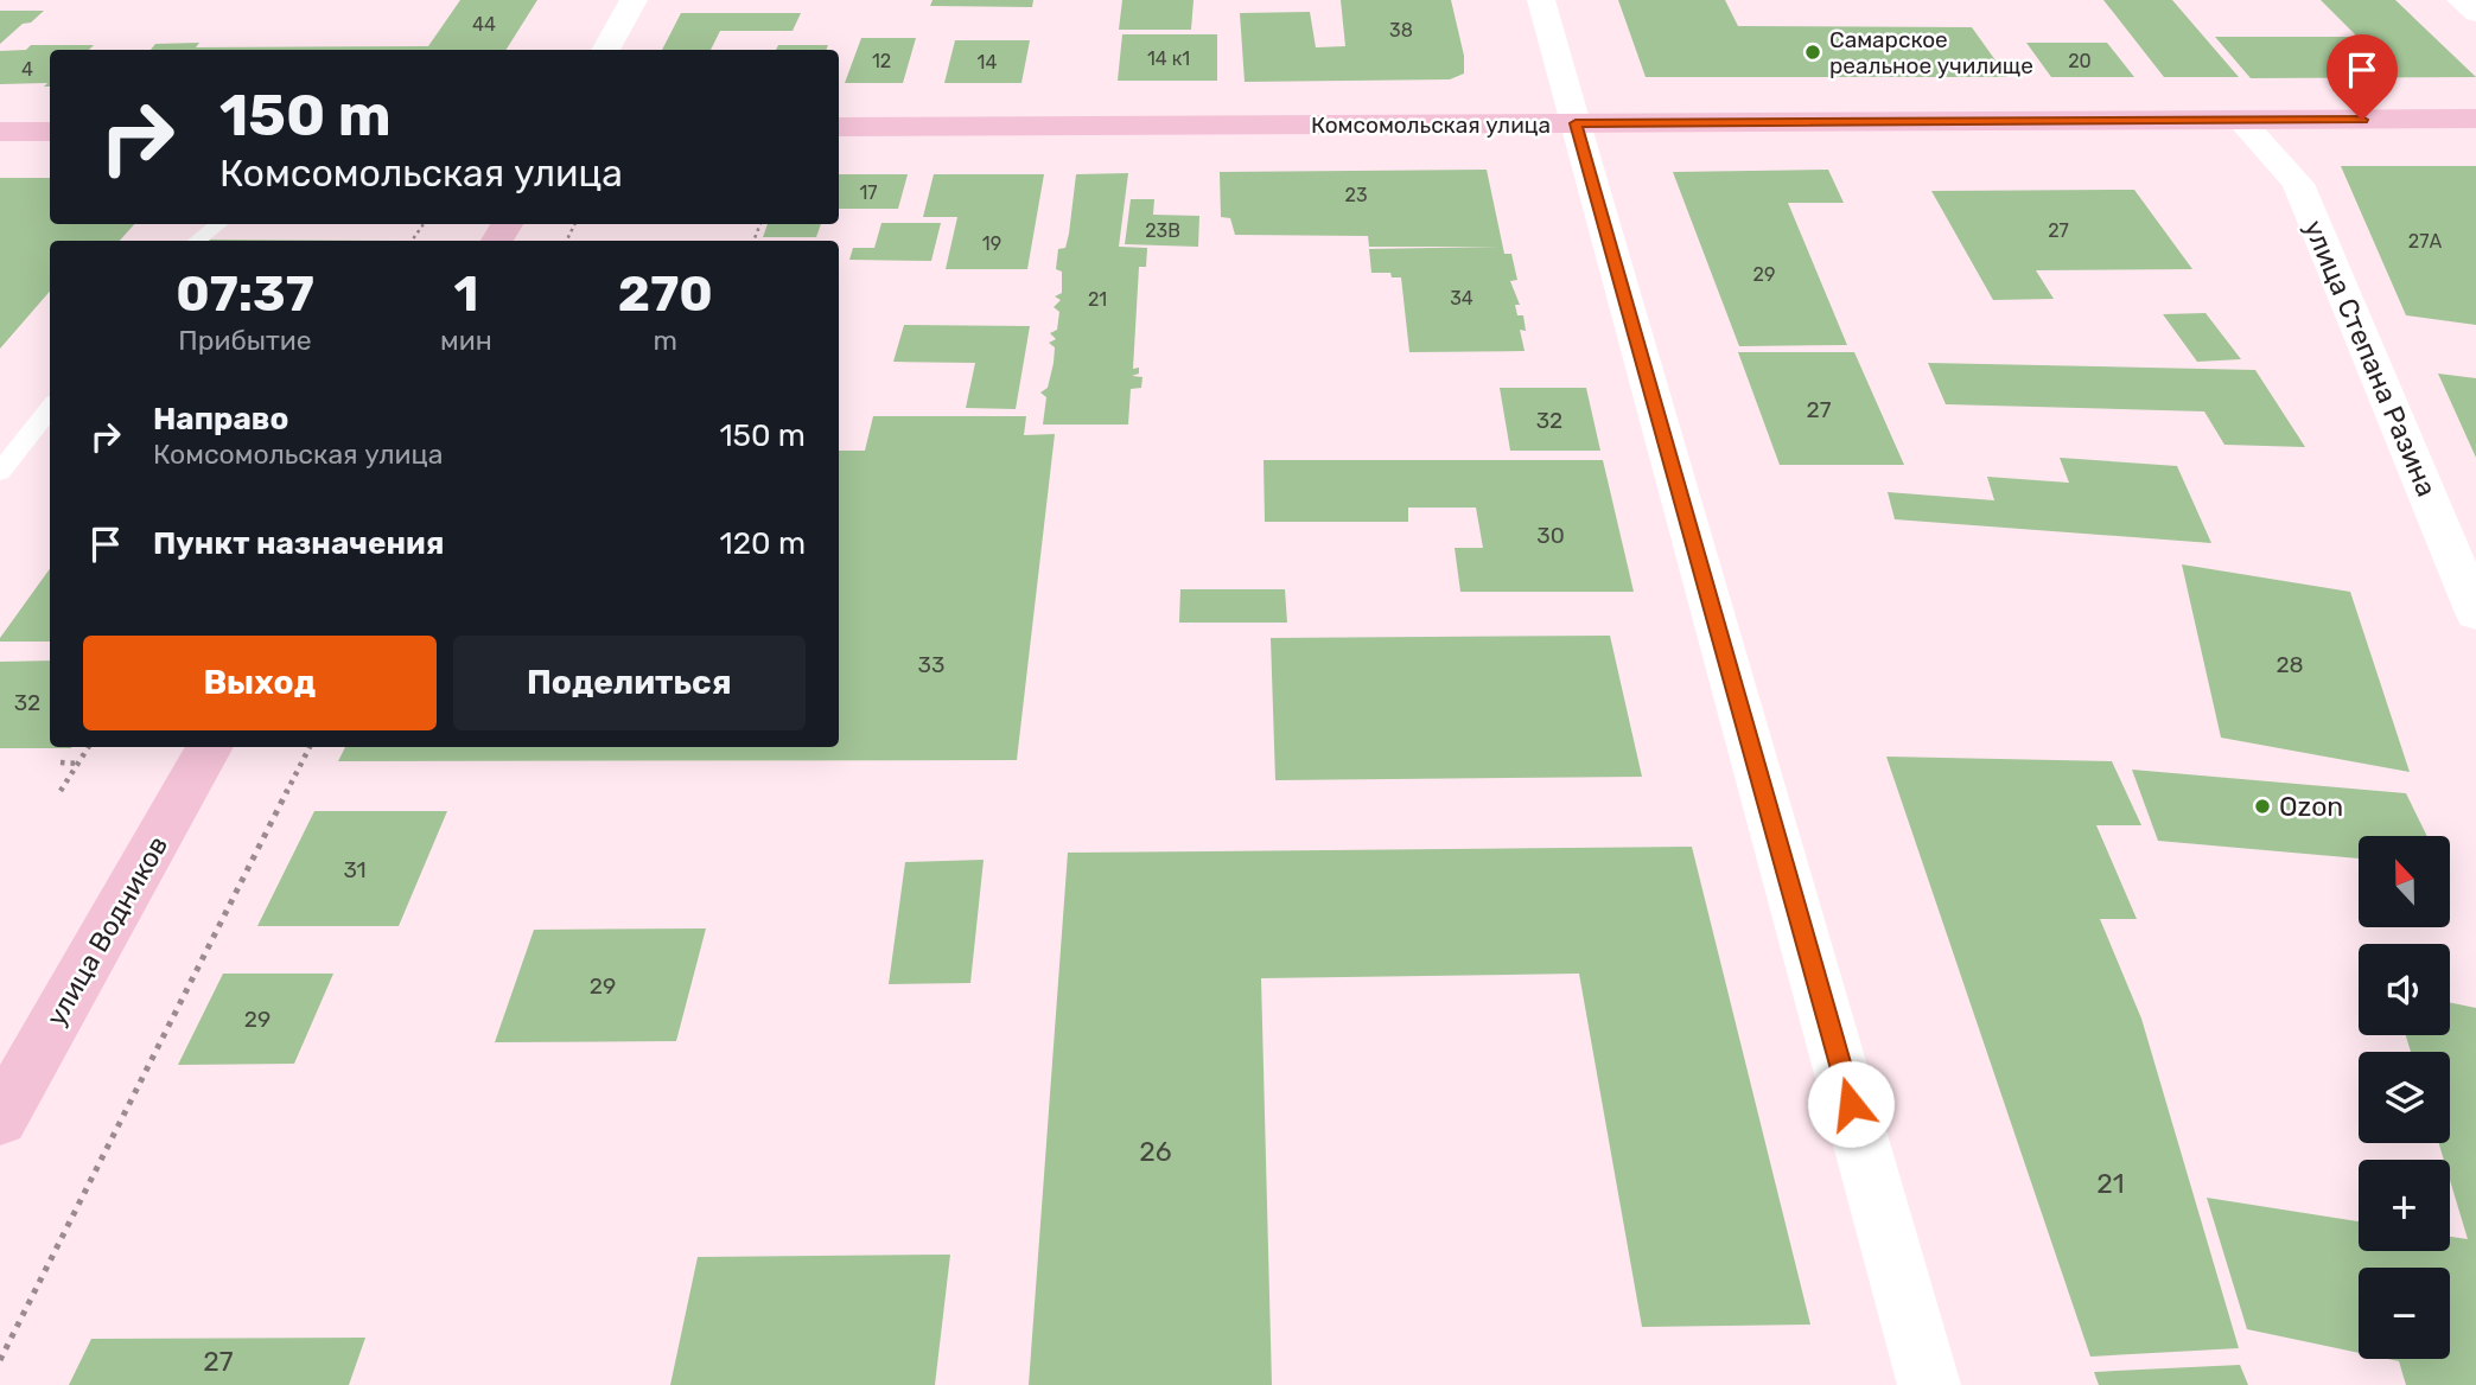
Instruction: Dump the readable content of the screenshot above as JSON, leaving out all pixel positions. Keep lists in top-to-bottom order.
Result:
{
  "streets": {
    "main road": ["Комсомольская улица", "улица Водников"],
    "street": ["улица Степана Разина"]
  },
  "crossings": [
    ["Комсомольская улица", "улица Степана Разина"]
  ],
  "places": ["Самарское реальное училище", "Ozon"],
  "house_numbers": [
    "44",
    "38",
    "14 к1",
    "12",
    "20",
    "14",
    "4",
    "17",
    "23",
    "23В",
    "27",
    "27А",
    "19",
    "29",
    "34",
    "21",
    "27",
    "32",
    "30",
    "33",
    "28",
    "32",
    "31",
    "29",
    "29",
    "26",
    "21",
    "27"
  ],
  "north": "top",
  "page": {
    "turn": ["150 m", "Комсомольская улица"],
    "eta": [
      "07:37",
      "Прибытие",
      "1",
      "мин",
      "270",
      "m"
    ],
    "list": [
      {
        "name": "Направо",
        "note": "Комсомольская улица",
        "value": "150 m"
      },
      {
        "name": "Пункт назначения",
        "value": "120 m"
      }
    ],
    "buttons": ["Выход", "Поделиться"],
    "map_buttons": ["+", "−"]
  }
}
